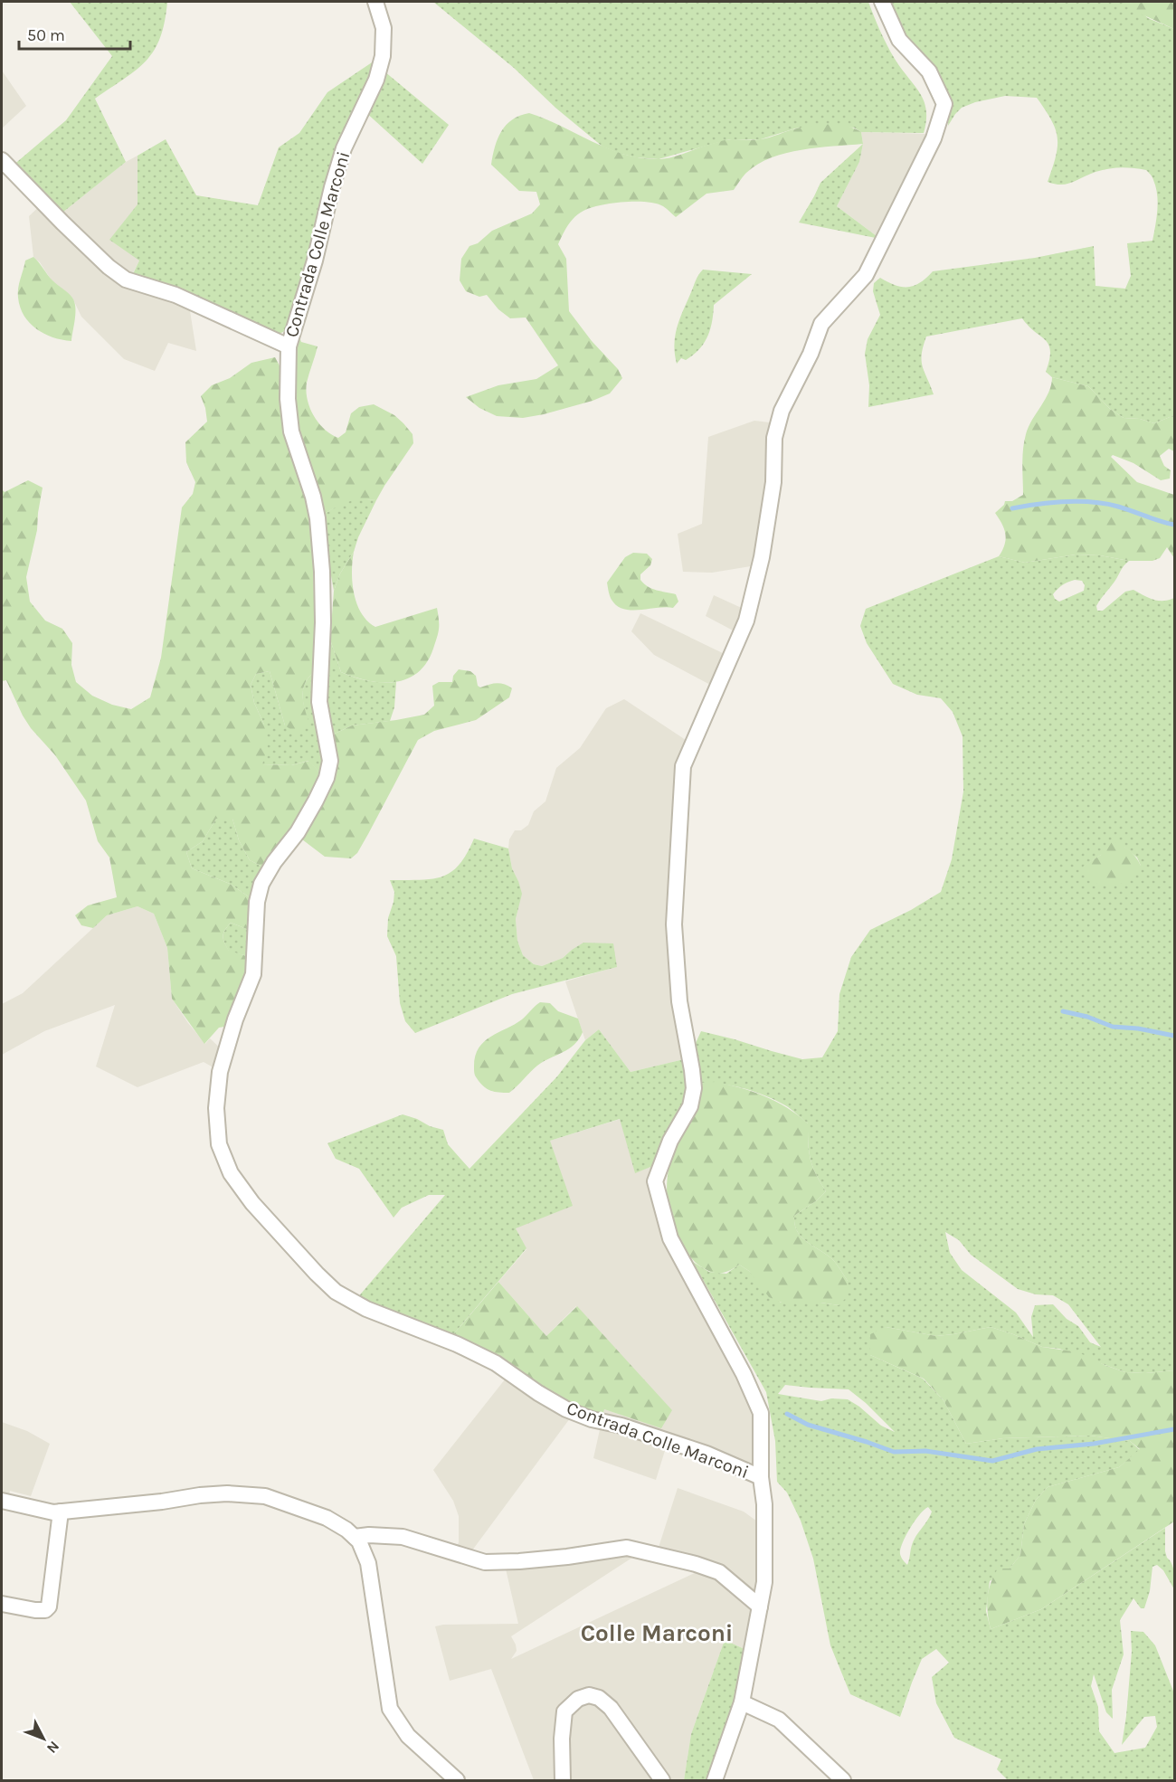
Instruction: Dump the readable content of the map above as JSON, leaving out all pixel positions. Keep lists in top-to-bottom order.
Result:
{
  "streets": {
    "street": ["Contrada Colle Marconi"]
  },
  "districts": ["Colle Marconi"],
  "scale_bar": "50 m",
  "north": "bottom right"
}
